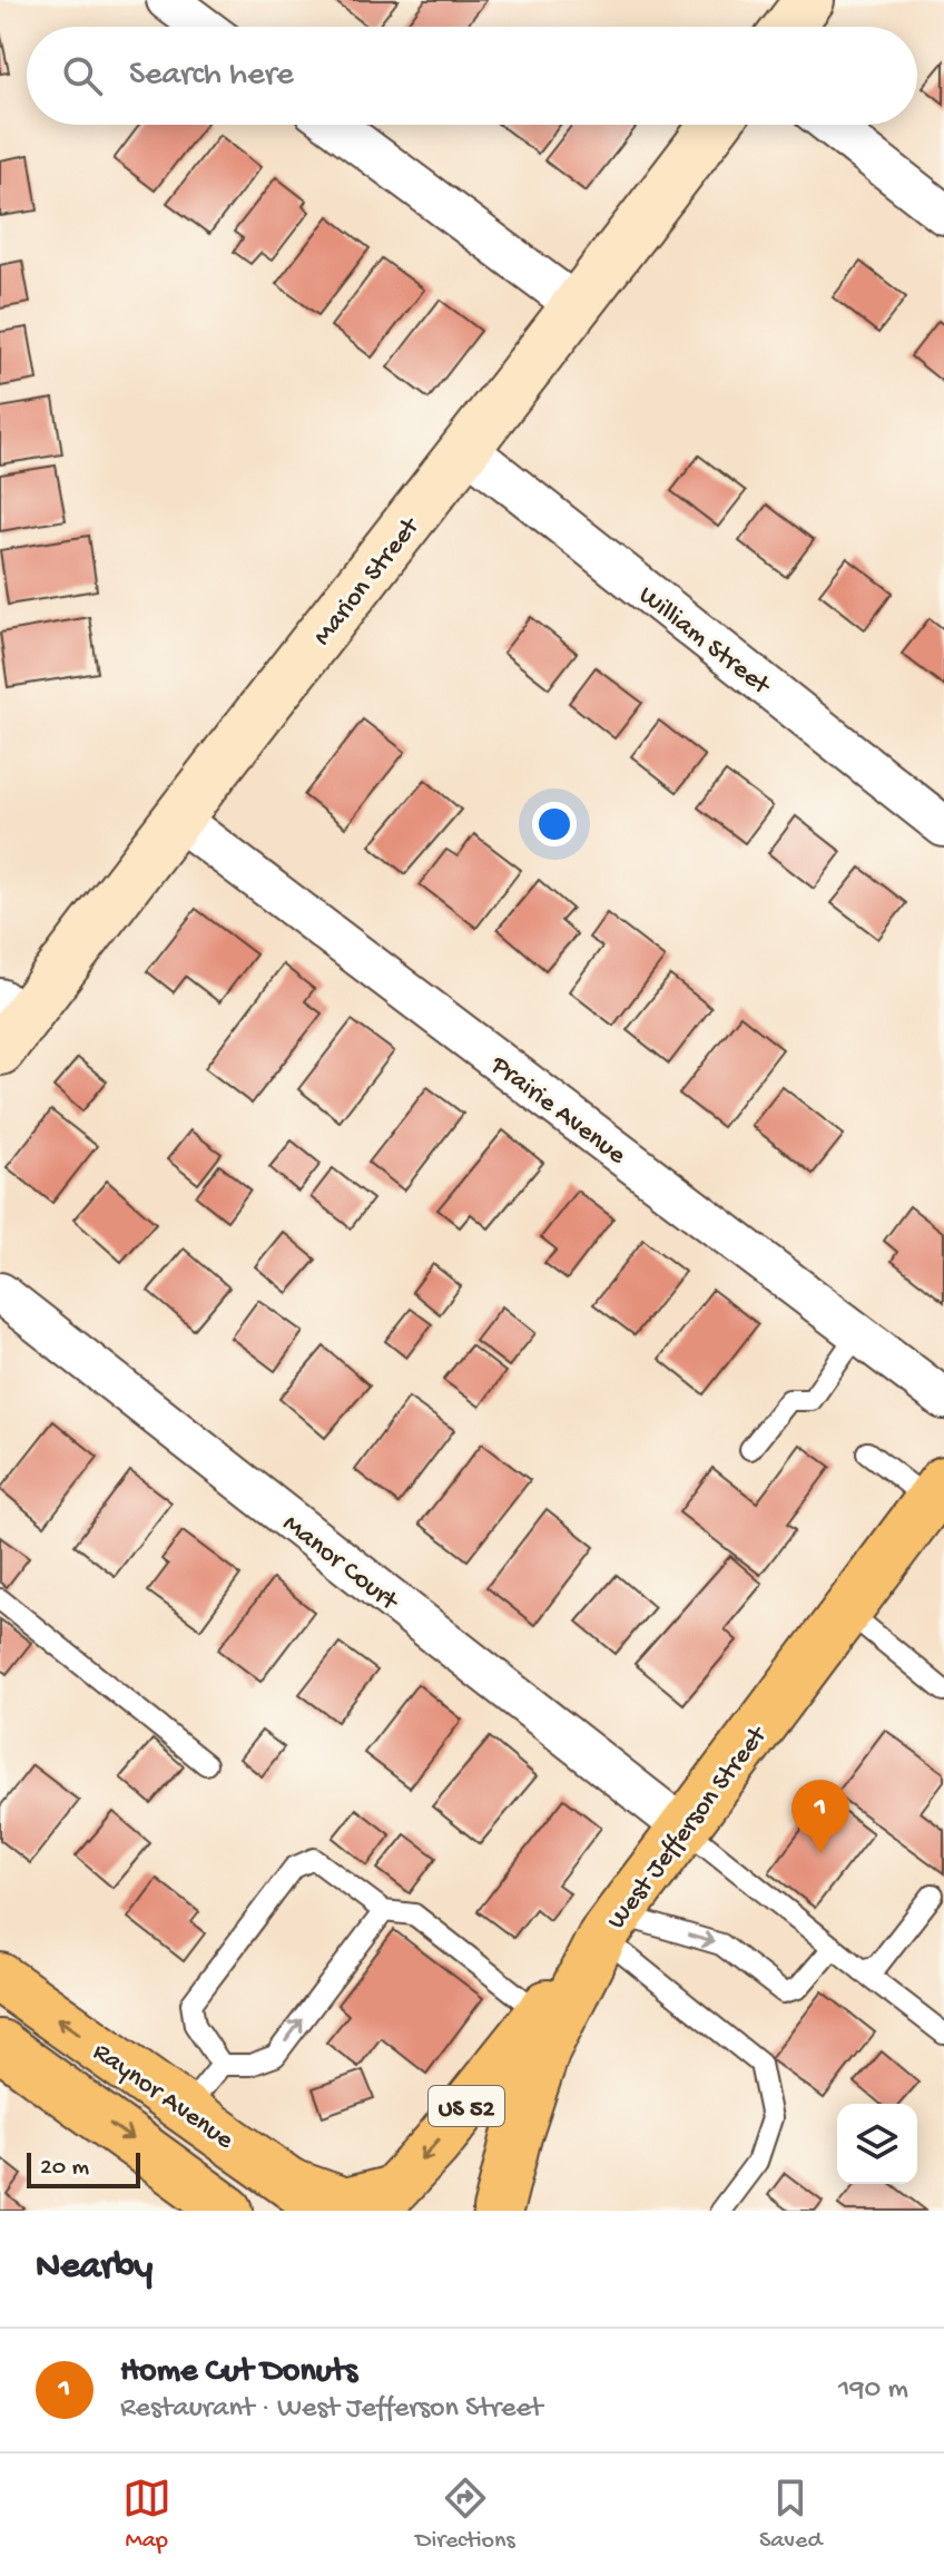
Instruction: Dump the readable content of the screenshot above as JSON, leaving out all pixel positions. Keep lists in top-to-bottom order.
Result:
{
  "streets": {
    "main road": ["West Jefferson Street", "Raynor Avenue", "US 52"],
    "street": [
      "Marion Street",
      "William Street",
      "Prairie Avenue",
      "Manor Court"
    ]
  },
  "crossings": [
    ["Marion Street", "William Street"],
    ["Marion Street", "Prairie Avenue"],
    ["Manor Court", "West Jefferson Street"],
    ["West Jefferson Street", "US 52"],
    ["Raynor Avenue", "US 52"]
  ],
  "scale_bar": "20 m",
  "page": {
    "search": "Search here",
    "pins": "1",
    "scale": "20 m",
    "heading": "Nearby",
    "list": [
      {
        "mark": "1",
        "name": "Home Cut Donuts",
        "note": "Restaurant · West Jefferson Street",
        "value": "190 m"
      }
    ],
    "nav": ["Map", "Directions", "Saved"]
  }
}
